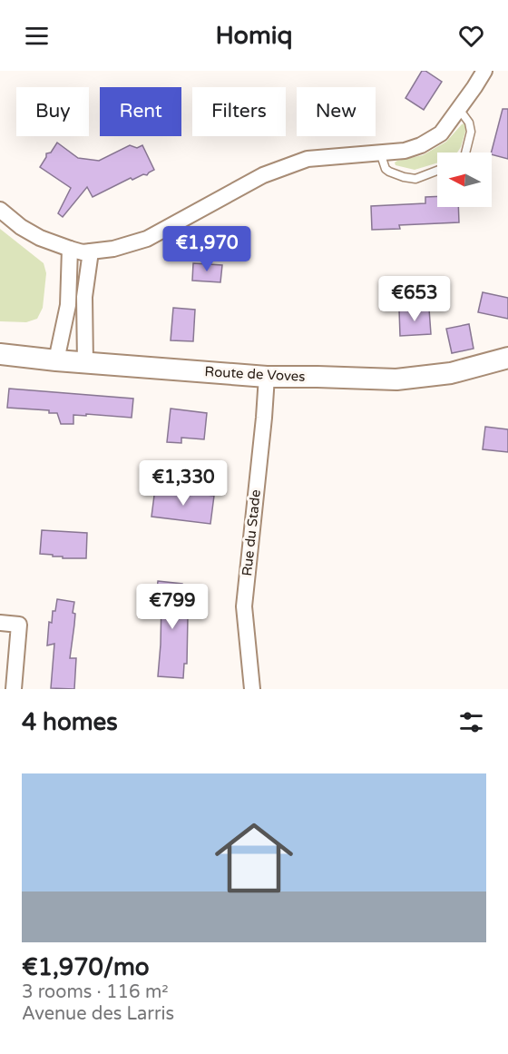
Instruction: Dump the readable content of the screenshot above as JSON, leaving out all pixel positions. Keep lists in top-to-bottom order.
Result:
{
  "streets": {
    "street": ["Route de Voves", "Rue du Stade"]
  },
  "crossings": [
    ["Route de Voves", "Rue du Stade"]
  ],
  "north": "left",
  "page": {
    "header": "Homiq",
    "chip": [
      "Buy",
      "Rent",
      "Filters",
      "New"
    ],
    "price": [
      "€1,970",
      "€653",
      "€1,330",
      "€799"
    ],
    "heading": "4 homes",
    "list": [
      {
        "name": "€1,970/mo",
        "note": "3 rooms · 116 m² · Avenue des Larris"
      }
    ]
  }
}
